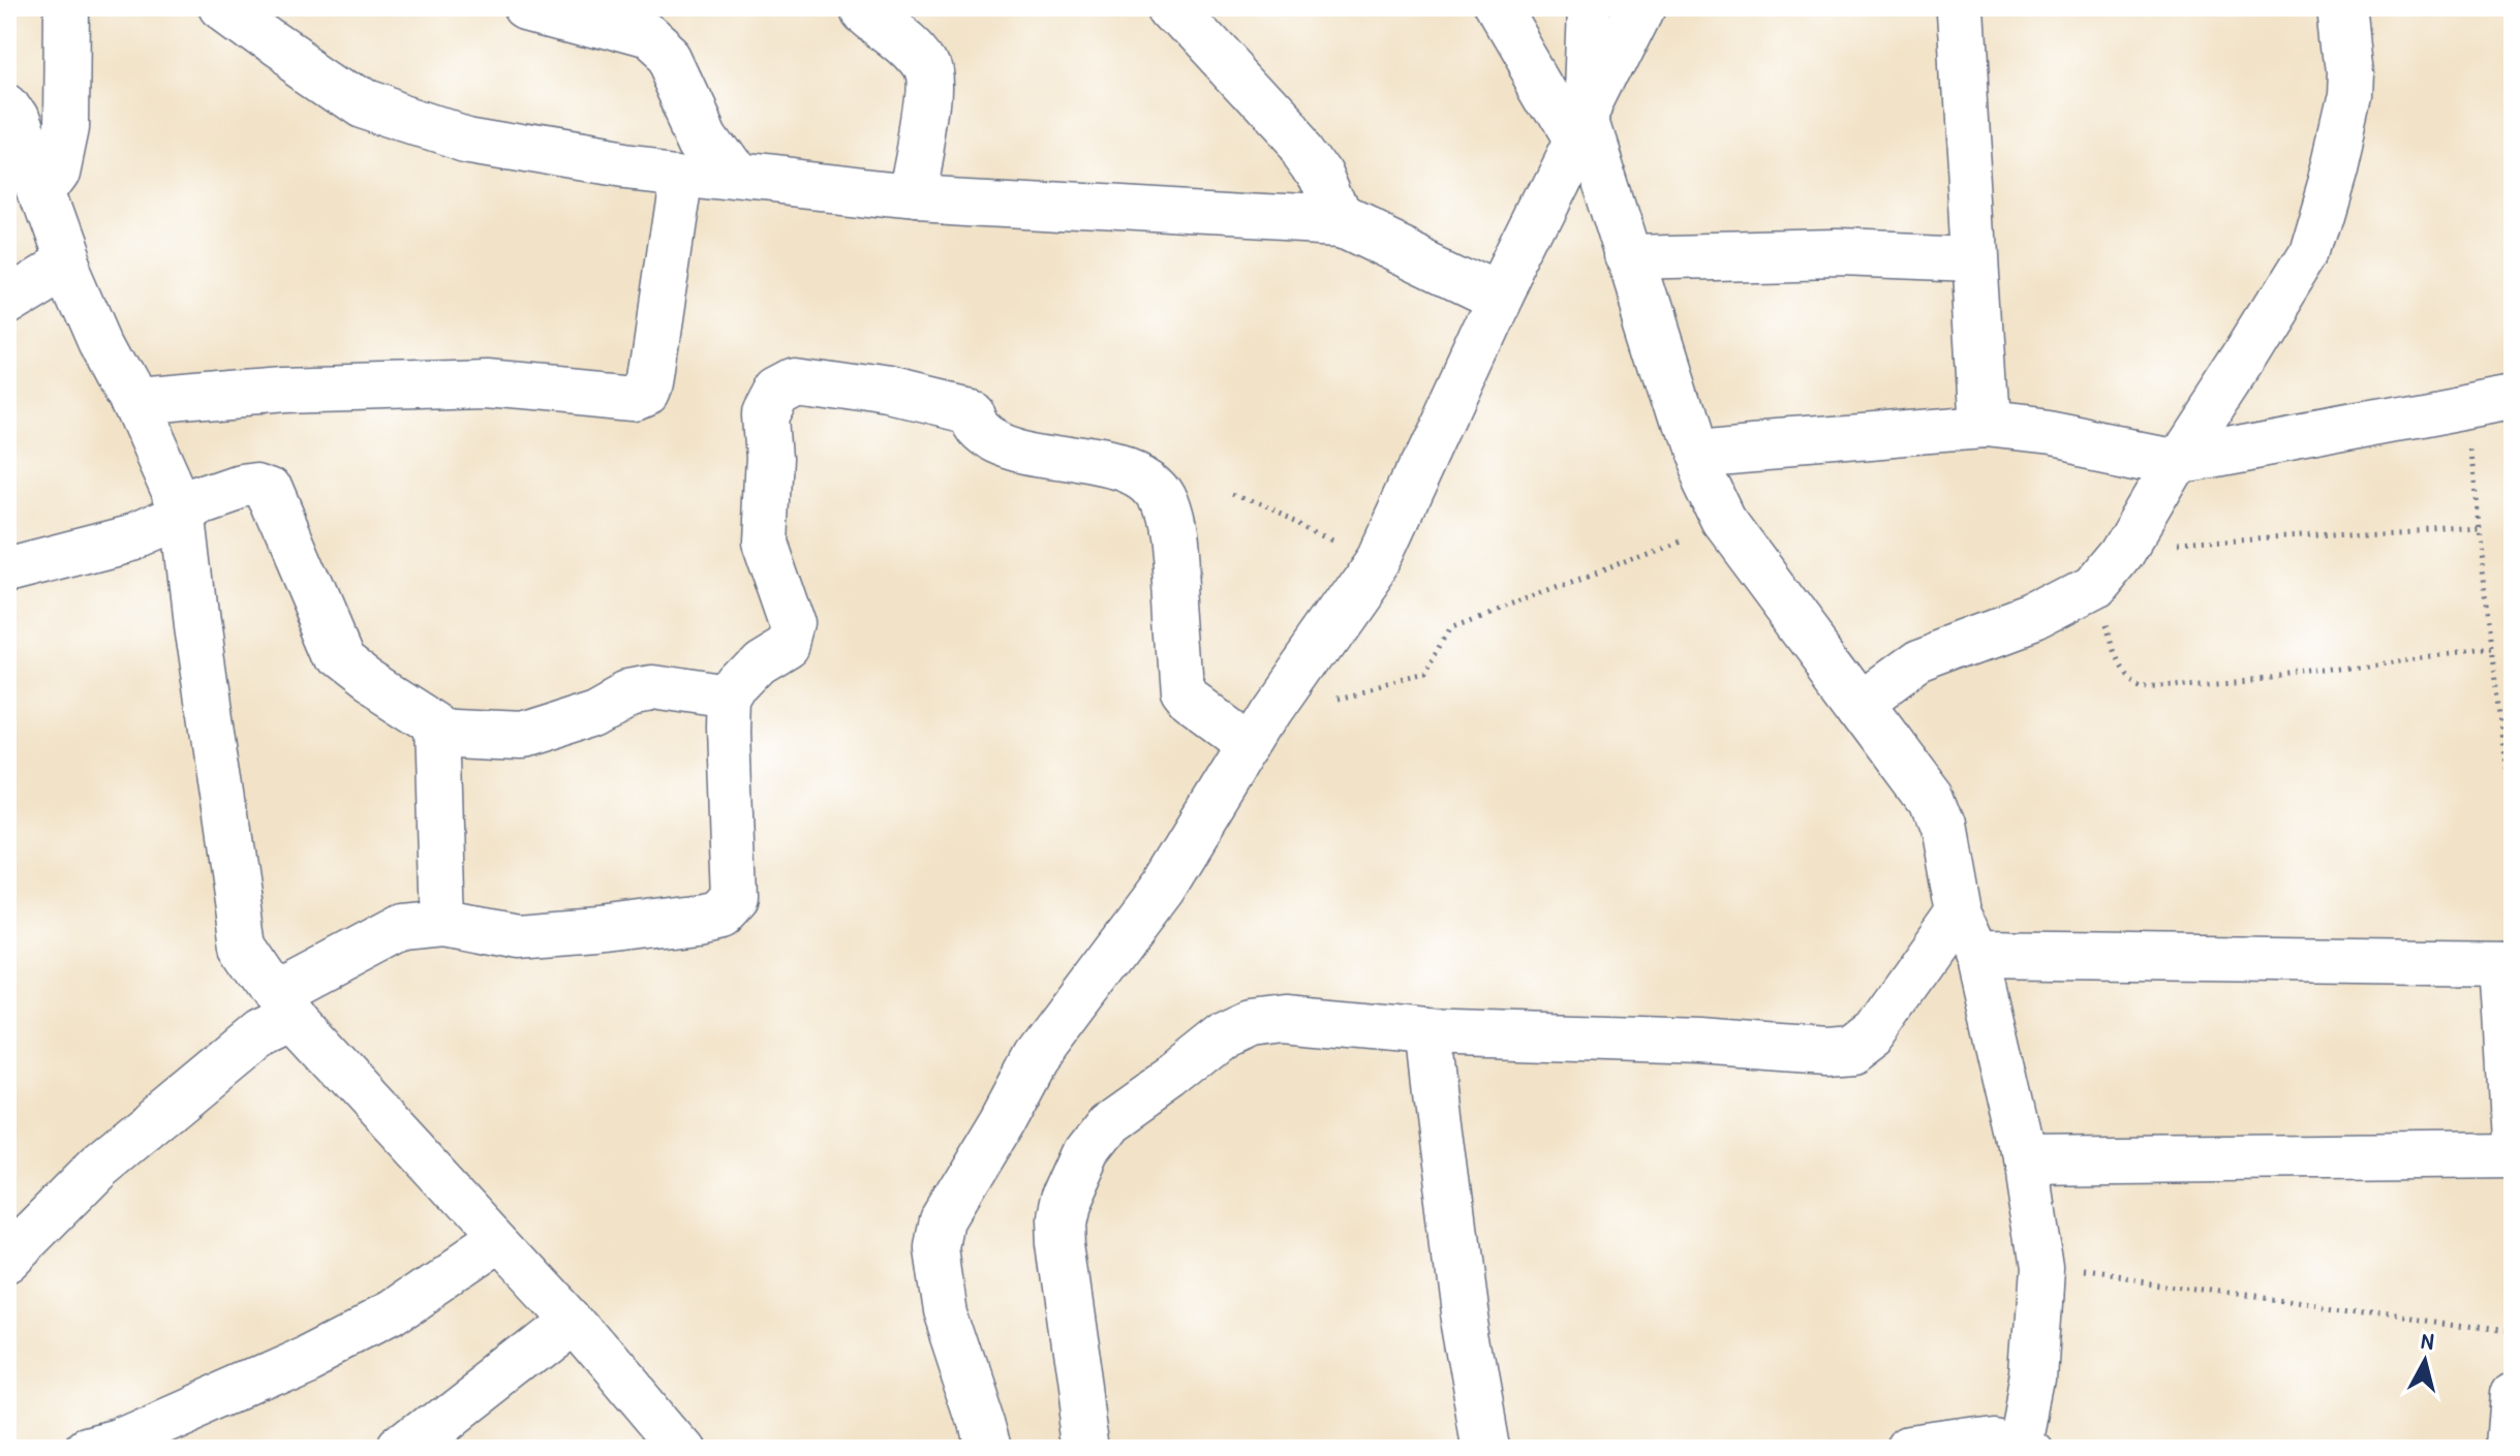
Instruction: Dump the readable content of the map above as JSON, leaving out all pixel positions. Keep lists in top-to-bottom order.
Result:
{
  "north": "top"
}
